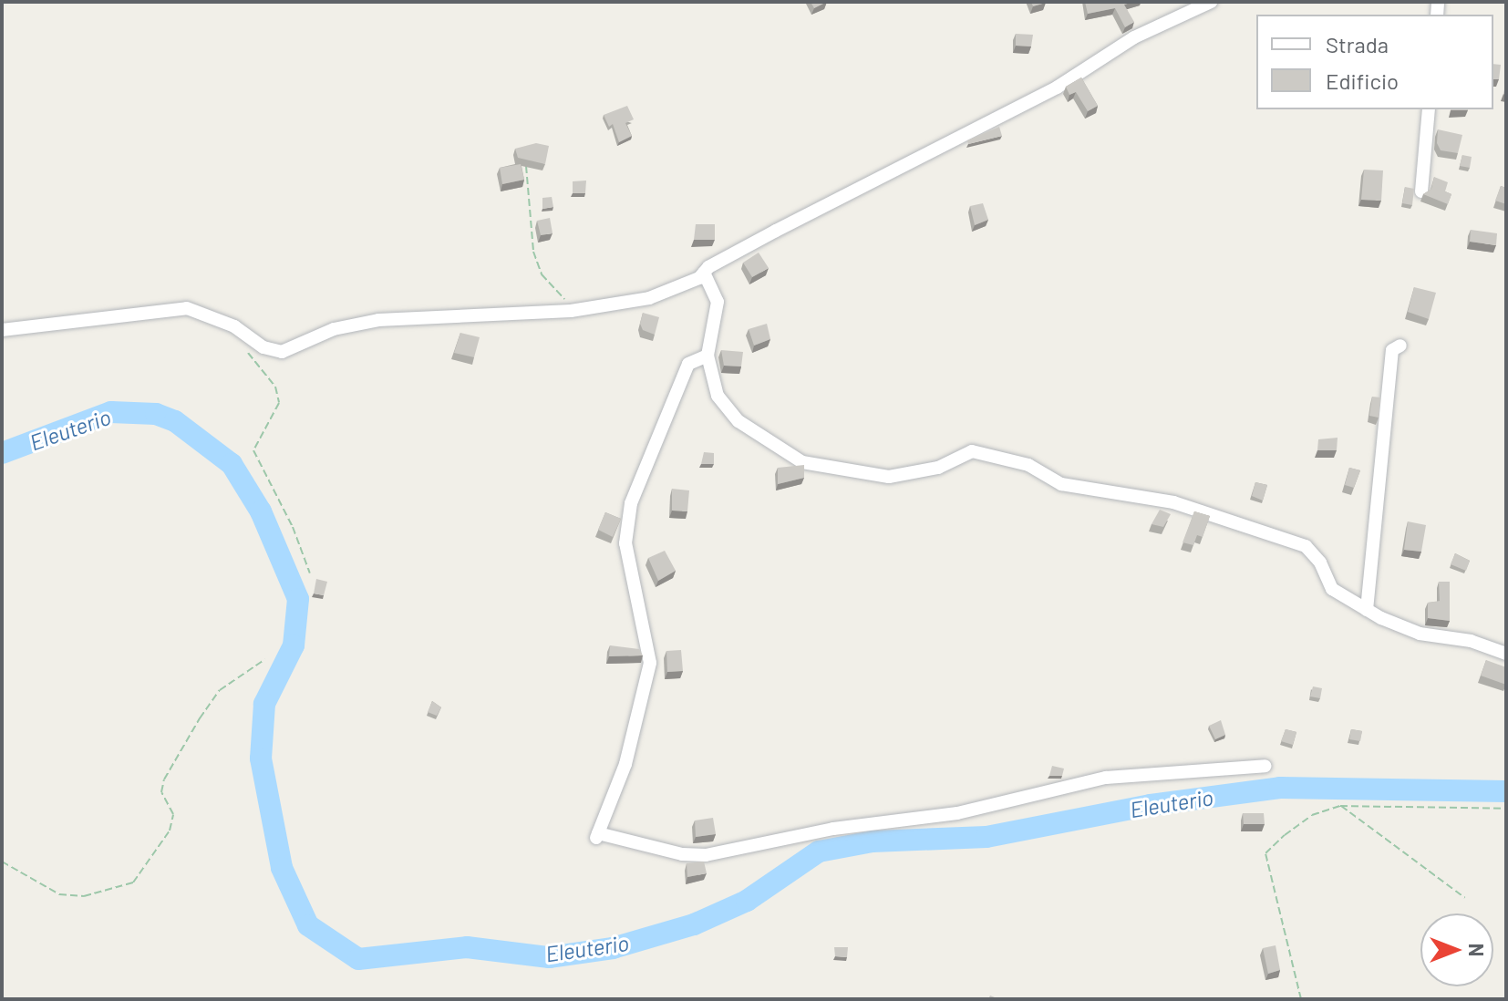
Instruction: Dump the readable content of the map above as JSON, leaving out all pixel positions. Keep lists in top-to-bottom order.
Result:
{
  "water": ["Eleuterio"],
  "legend": ["Strada", "Edificio"],
  "north": "right"
}
